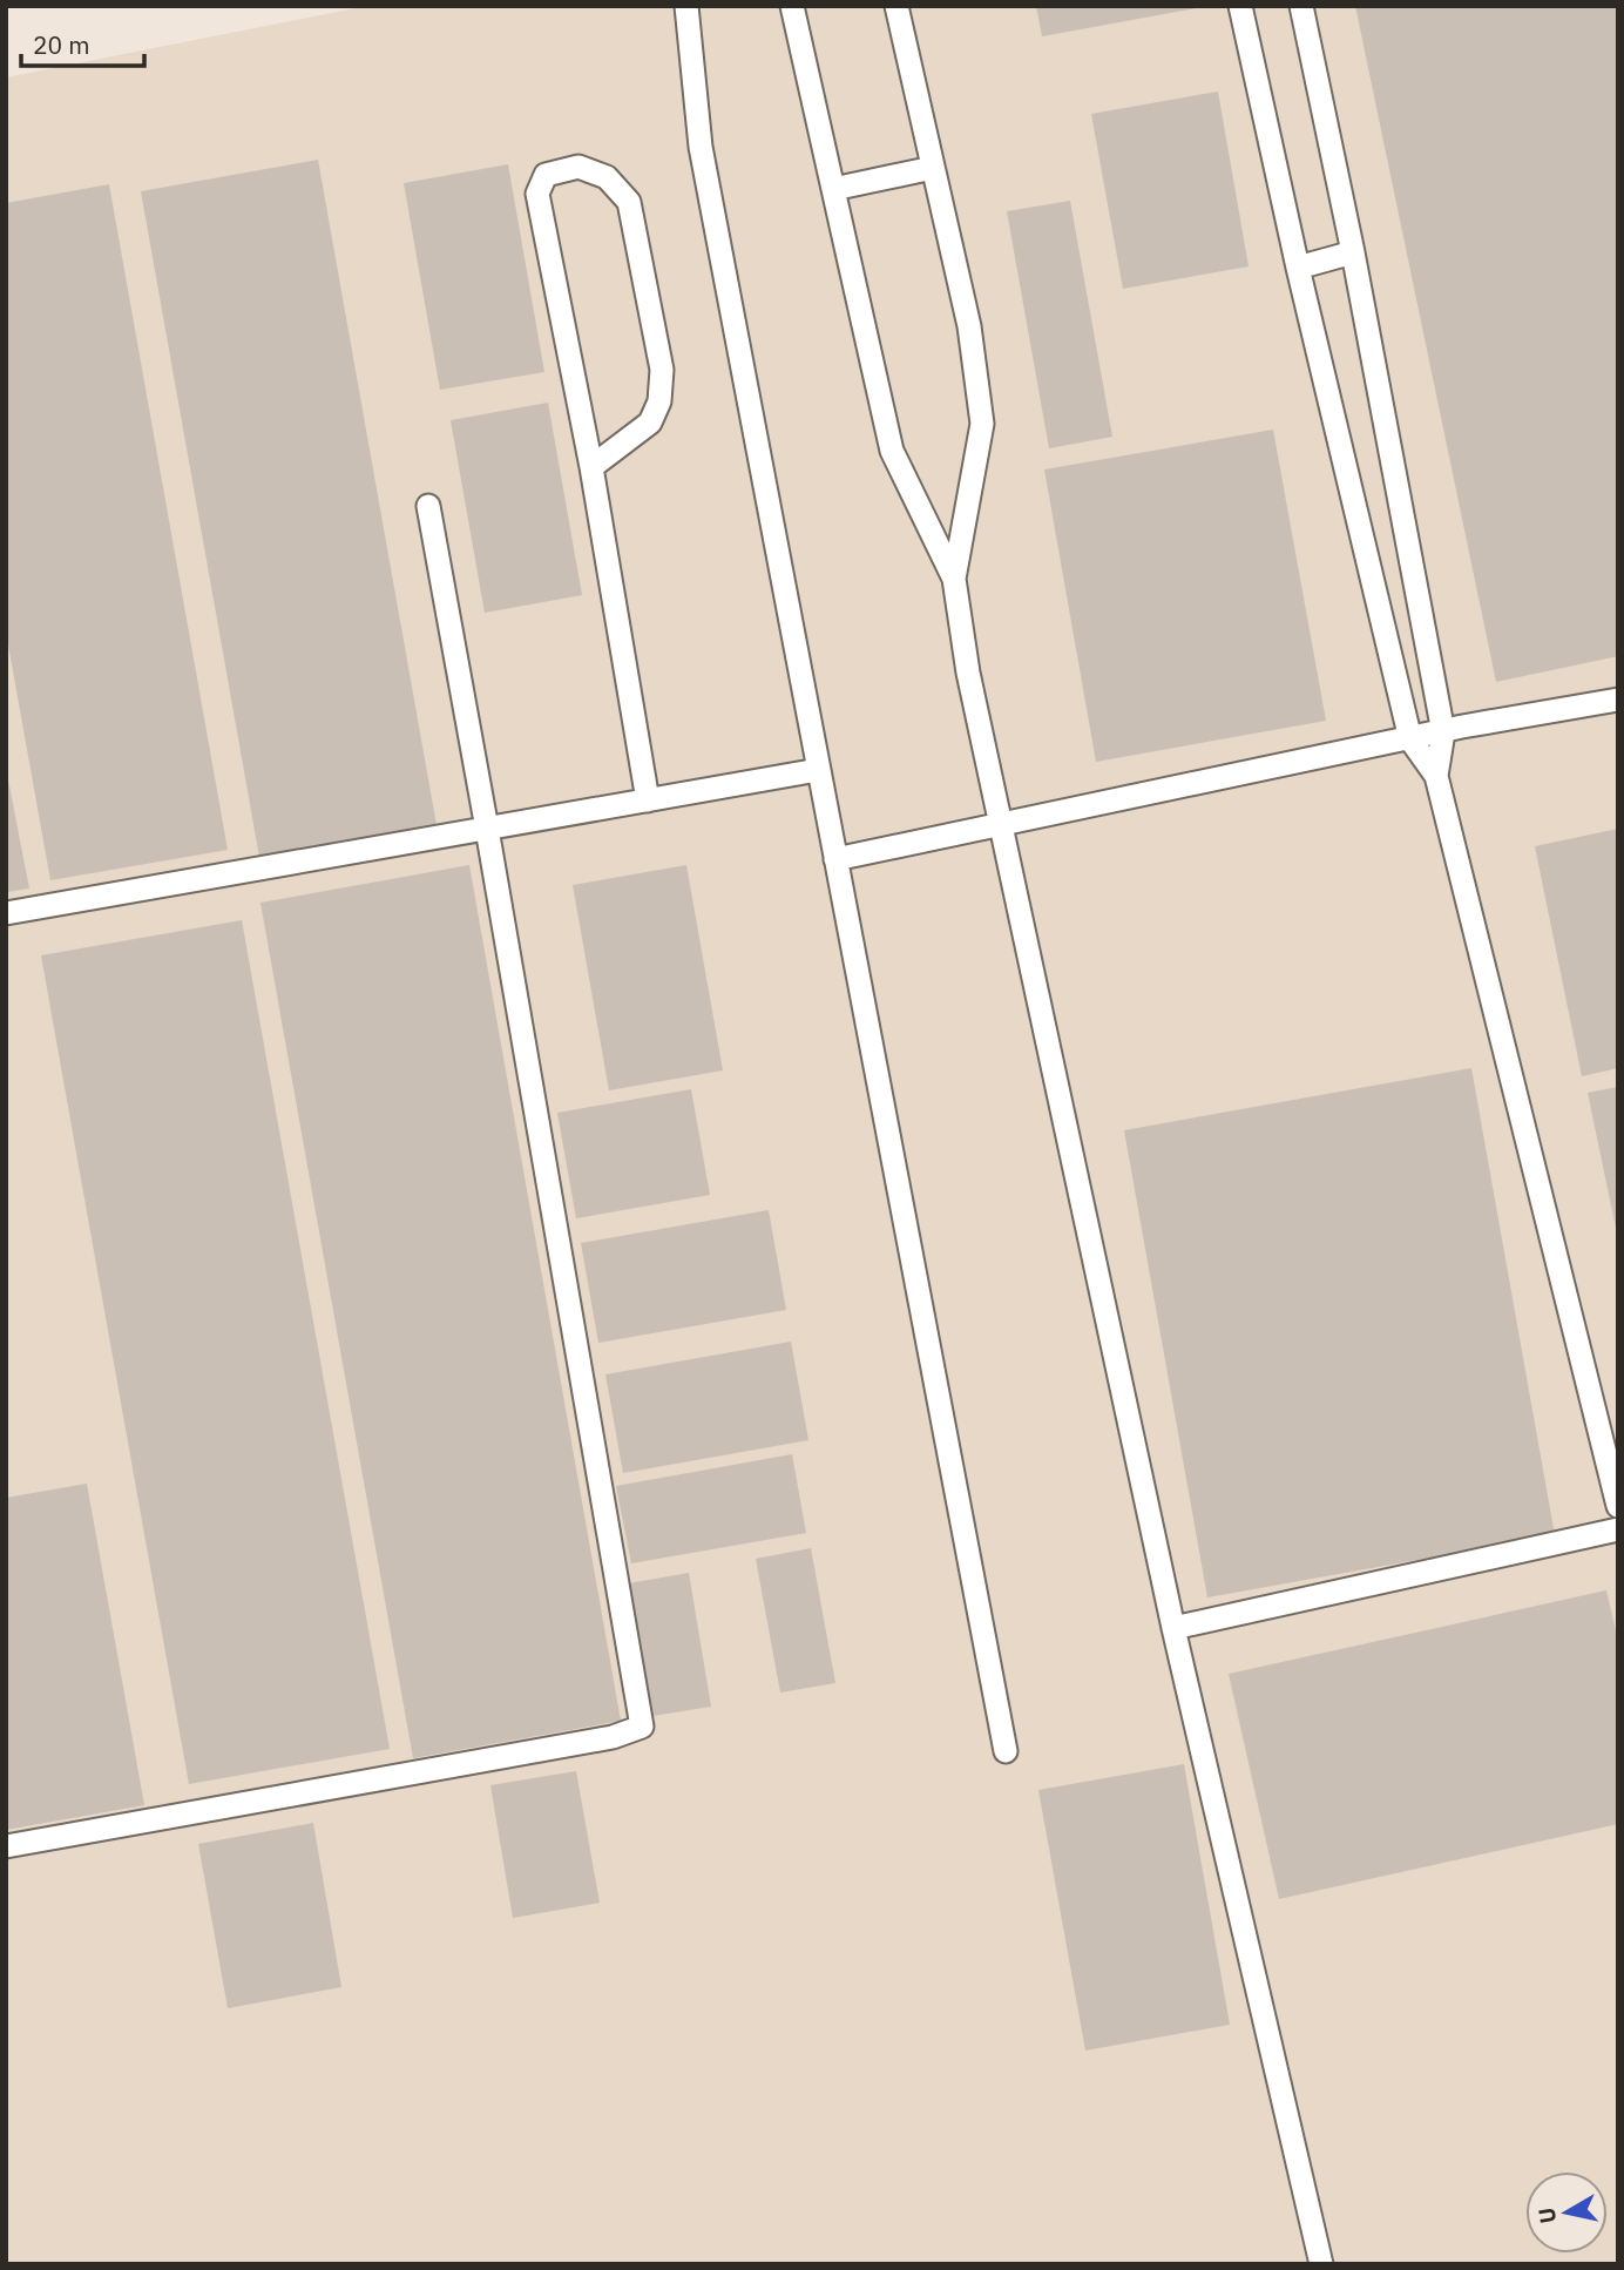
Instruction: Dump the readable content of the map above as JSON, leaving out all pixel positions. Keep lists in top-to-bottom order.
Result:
{
  "scale_bar": "20 m",
  "north": "left"
}
